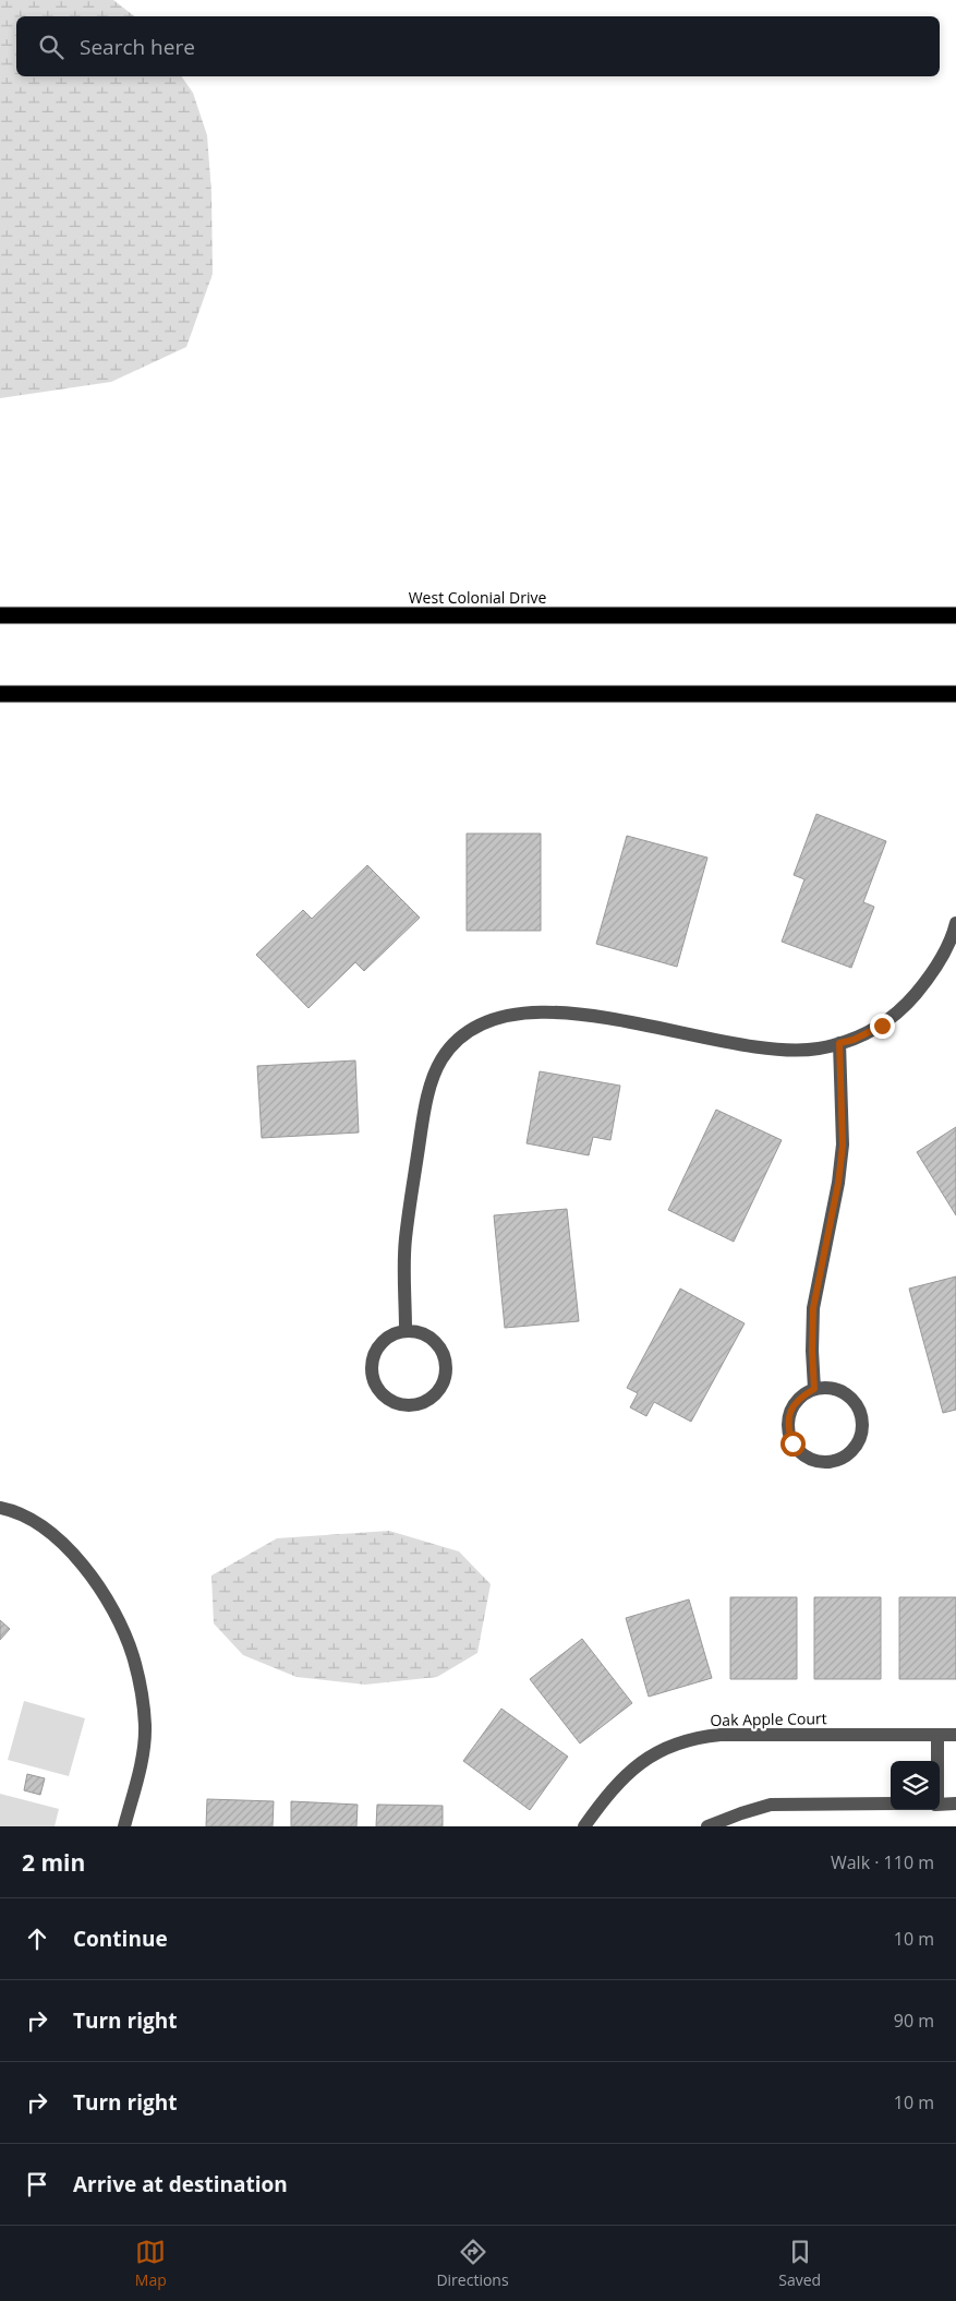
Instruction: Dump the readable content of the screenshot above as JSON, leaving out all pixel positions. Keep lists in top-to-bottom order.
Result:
{
  "streets": {
    "highway": ["West Colonial Drive"],
    "street": ["Oak Apple Court"]
  },
  "page": {
    "search": "Search here",
    "heading": ["2 min", "Walk · 110 m"],
    "list": [
      ["Continue", "10 m"],
      ["Turn right", "90 m"],
      ["Turn right", "10 m"],
      "Arrive at destination"
    ],
    "nav": ["Map", "Directions", "Saved"]
  }
}
